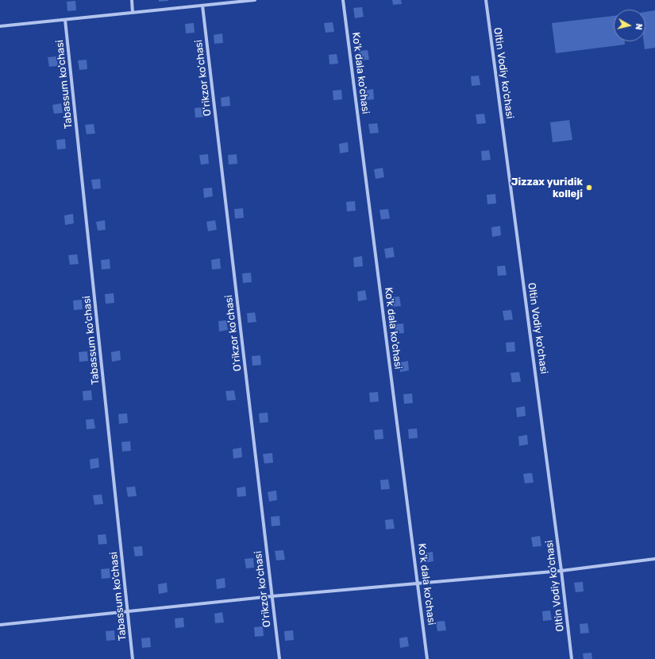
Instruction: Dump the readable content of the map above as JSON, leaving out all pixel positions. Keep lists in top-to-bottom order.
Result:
{
  "streets": {
    "street": [
      "Ko'k dala ko'chasi",
      "Oltin Vodiy ko'chasi",
      "O'rikzor ko'chasi",
      "Tabassum ko'chasi"
    ]
  },
  "places": ["Jizzax yuridik kolleji"],
  "north": "right"
}
